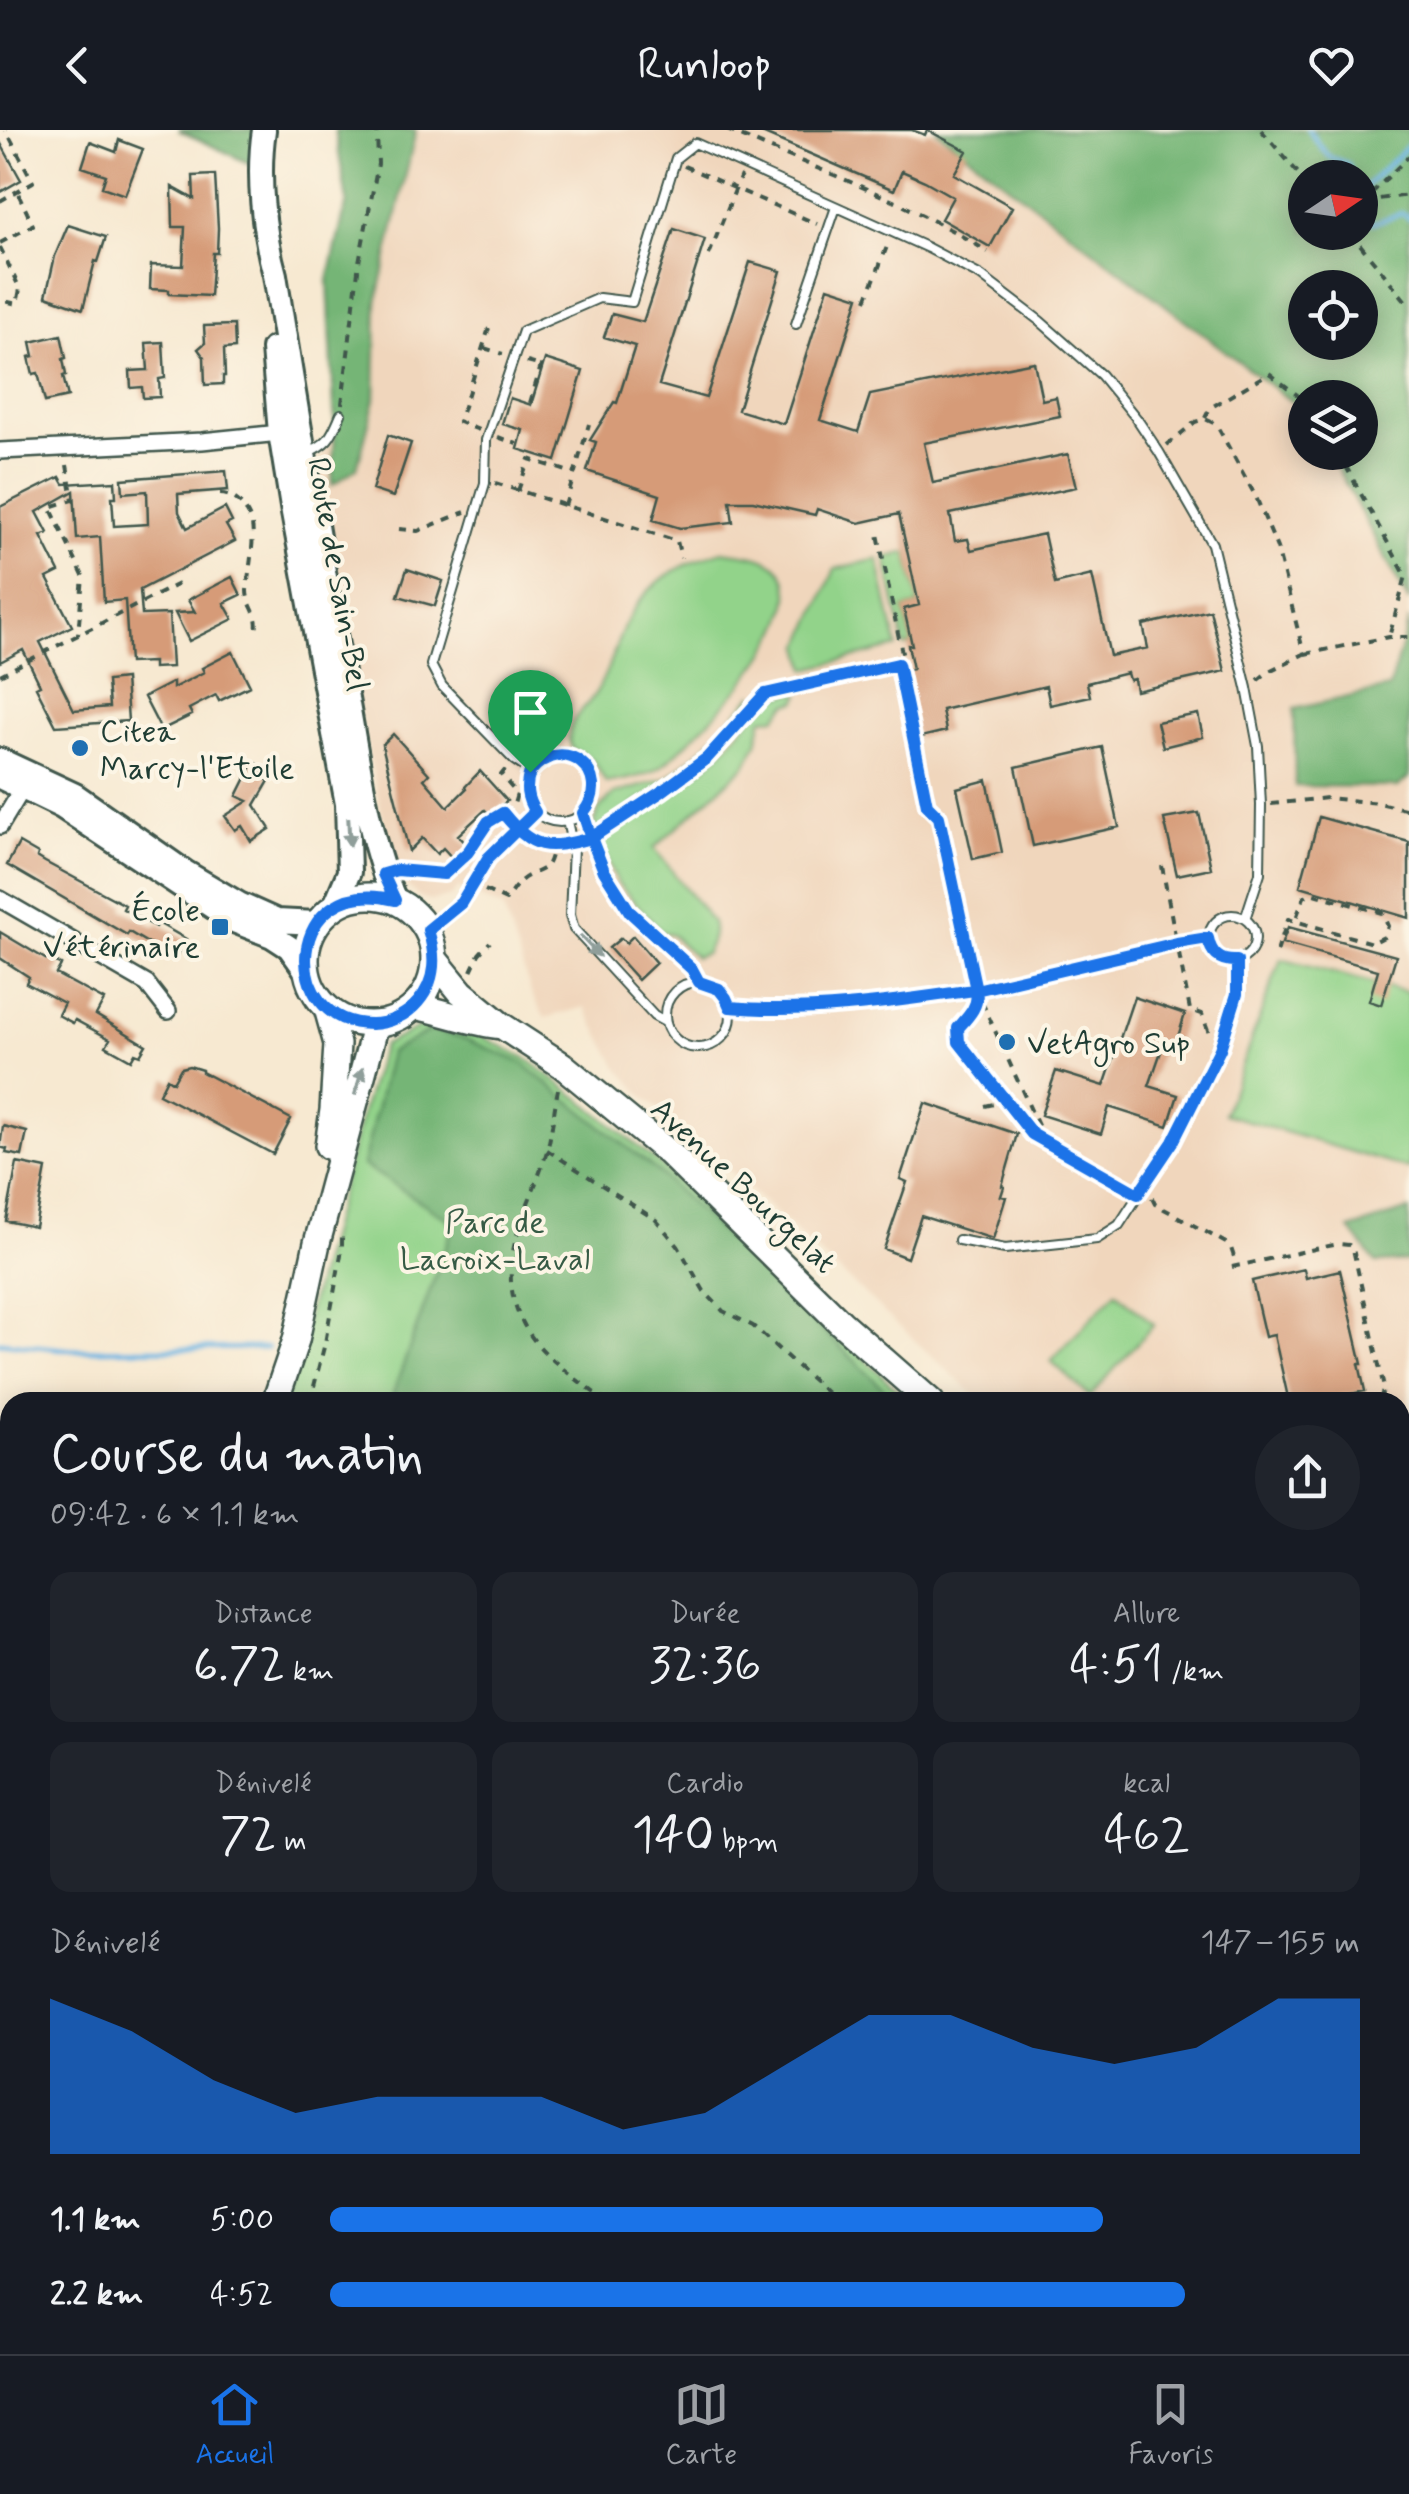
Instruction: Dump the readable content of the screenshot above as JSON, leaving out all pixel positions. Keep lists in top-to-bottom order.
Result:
{
  "streets": {
    "main road": ["Route de Sain-Bel", "Avenue Bourgelat"]
  },
  "crossings": [
    ["Route de Sain-Bel", "Avenue Bourgelat"]
  ],
  "parks": ["Parc de Lacroix-Laval"],
  "places": {
    "other": ["Citea Marcy-l'Etoile", "VetAgro Sup"],
    "transit": ["École Vétérinaire"]
  },
  "north": "right",
  "page": {
    "header": "Runloop",
    "heading": ["Course du matin", "09:42 · 6 × 1.1 km"],
    "stats": [
      ["Distance", "6.72 km"],
      ["Durée", "32:36"],
      ["Allure", "4:51 /km"],
      ["Dénivelé", "72 m"],
      ["Cardio", "140 bpm"],
      ["kcal", "462"]
    ],
    "chart": ["Dénivelé", "147–155 m"],
    "list": [
      {
        "name": "1.1 km",
        "note": "5:00"
      },
      {
        "name": "2.2 km",
        "note": "4:52"
      }
    ],
    "tabs": ["Accueil", "Carte", "Favoris"]
  }
}
